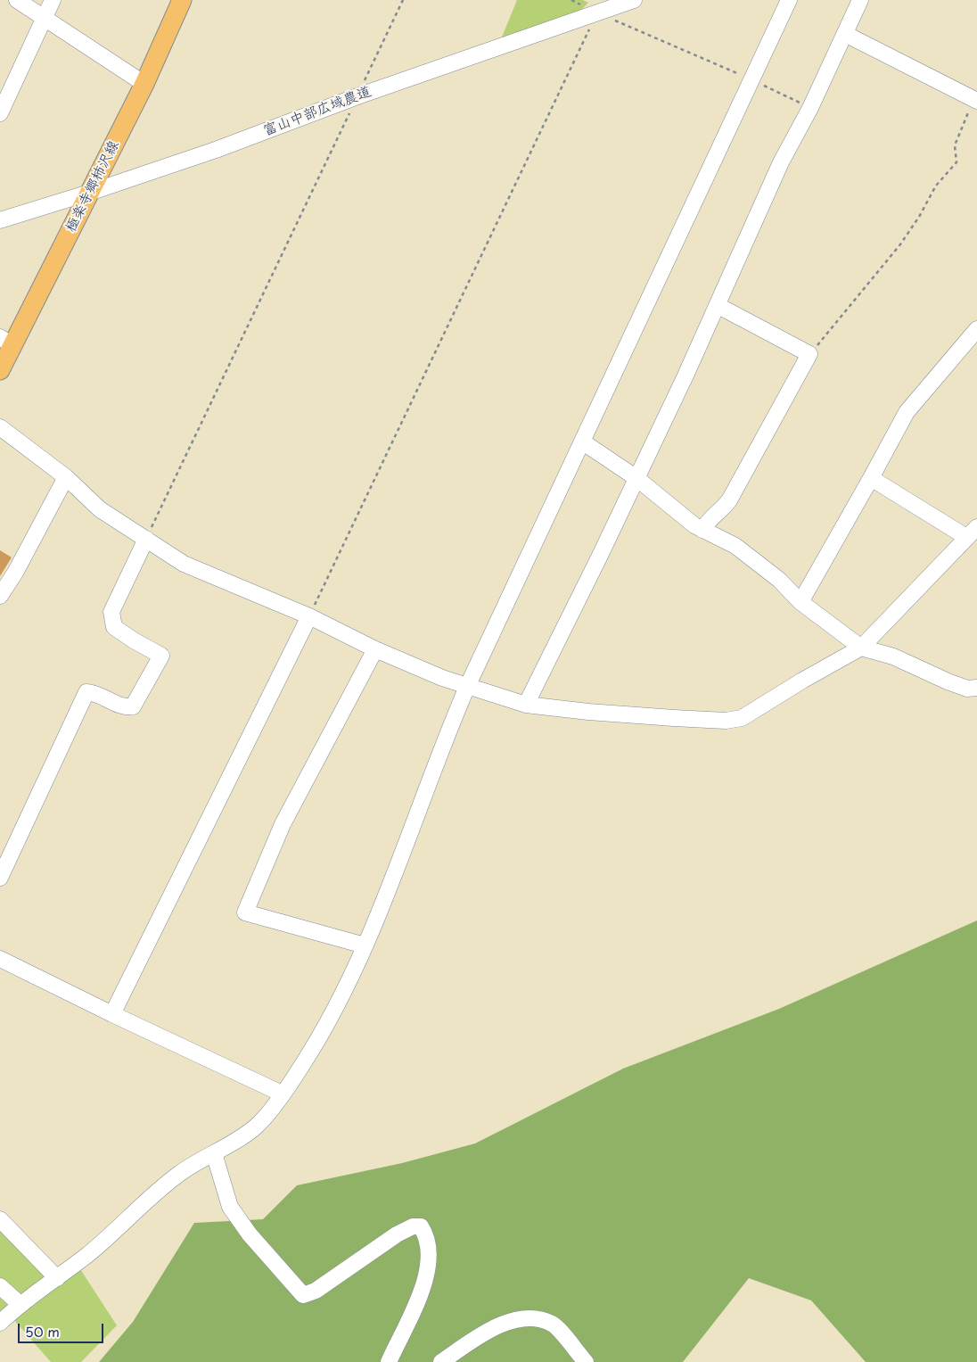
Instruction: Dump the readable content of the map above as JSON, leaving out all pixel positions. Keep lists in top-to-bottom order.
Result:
{
  "streets": {
    "main road": ["極楽寺郷柿沢線"],
    "street": ["富山中部広域農道"]
  },
  "crossings": [
    ["富山中部広域農道", "極楽寺郷柿沢線"]
  ],
  "scale_bar": "50 m"
}
